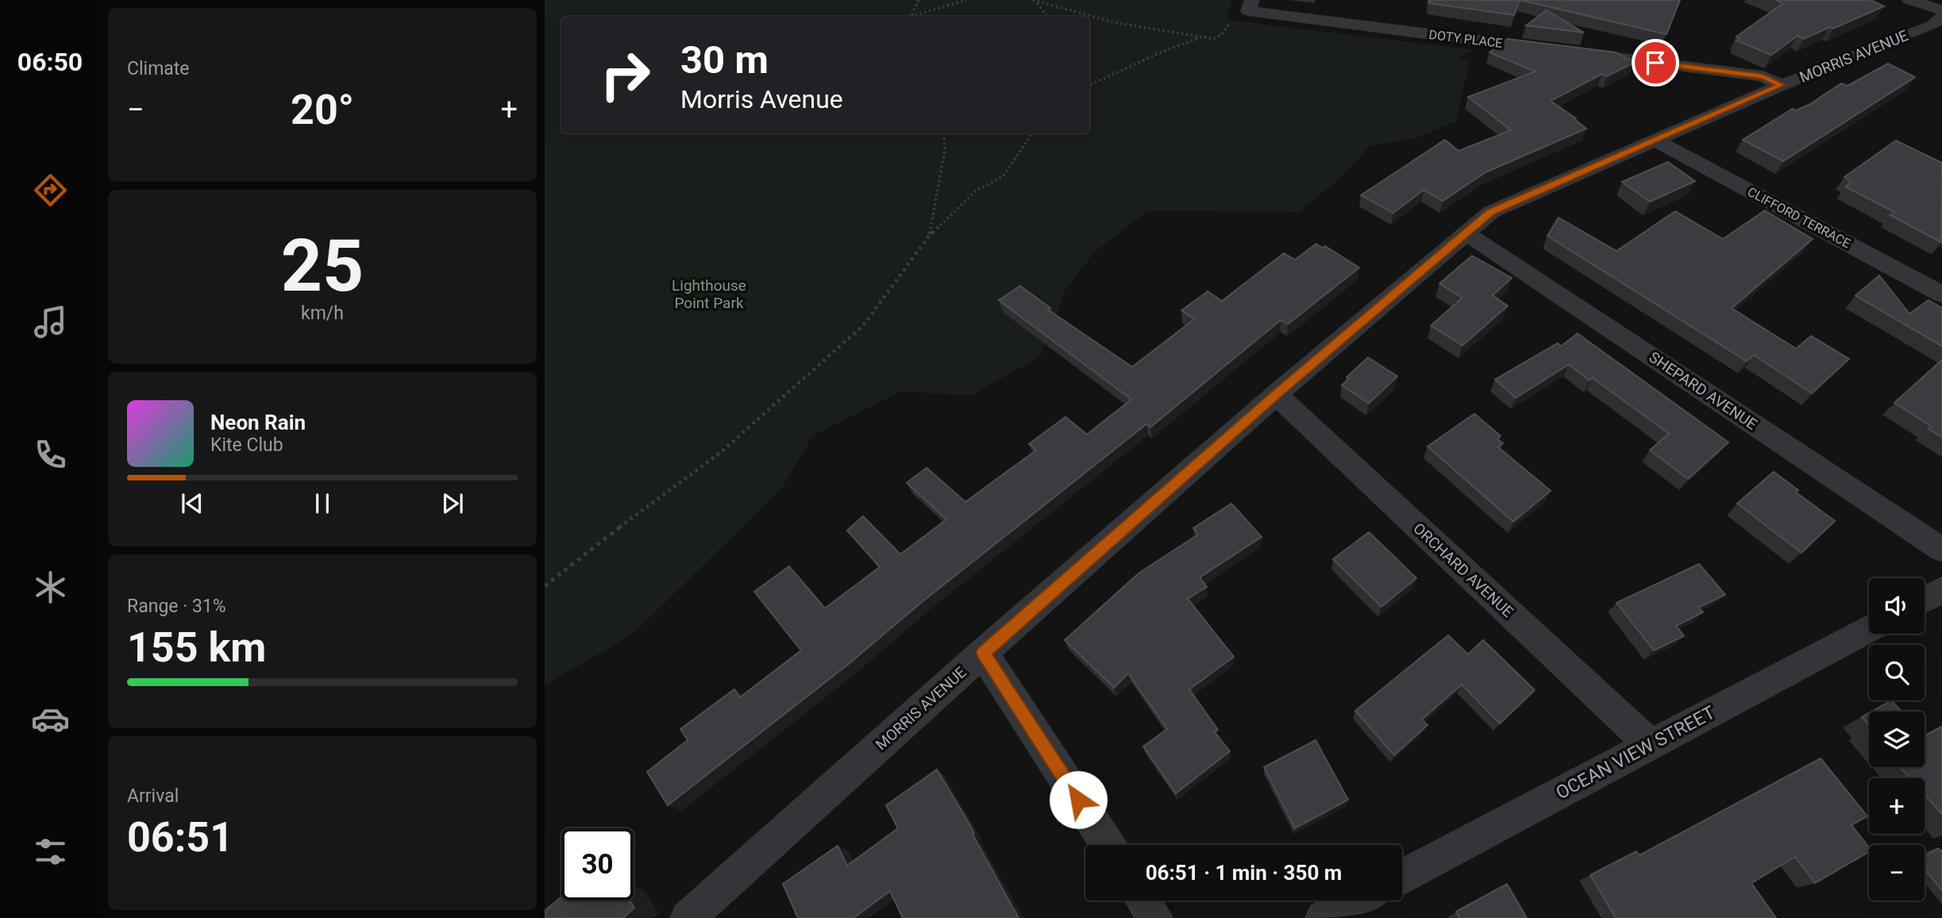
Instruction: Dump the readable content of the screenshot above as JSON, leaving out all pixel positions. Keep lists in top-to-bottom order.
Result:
{
  "streets": {
    "street": [
      "DOTY PLACE",
      "MORRIS AVENUE",
      "CLIFFORD TERRACE",
      "SHEPARD AVENUE",
      "ORCHARD AVENUE",
      "OCEAN VIEW STREET"
    ]
  },
  "crossings": [
    ["MORRIS AVENUE", "CLIFFORD TERRACE"],
    ["MORRIS AVENUE", "SHEPARD AVENUE"],
    ["MORRIS AVENUE", "ORCHARD AVENUE"],
    ["ORCHARD AVENUE", "OCEAN VIEW STREET"]
  ],
  "parks": ["Lighthouse Point Park"],
  "page": {
    "tabs": "06:50",
    "tile": [
      "Climate",
      ["25", "km/h"],
      ["Range · 31%", "155 km"],
      ["Arrival", "06:51"]
    ],
    "turn": ["30 m", "Morris Avenue"],
    "heat": ["−", "20°", "+"],
    "song": ["Neon Rain", "Kite Club"],
    "map_buttons": ["+", "−"],
    "limit": "30",
    "trip": "06:51 · 1 min · 350 m"
  }
}
